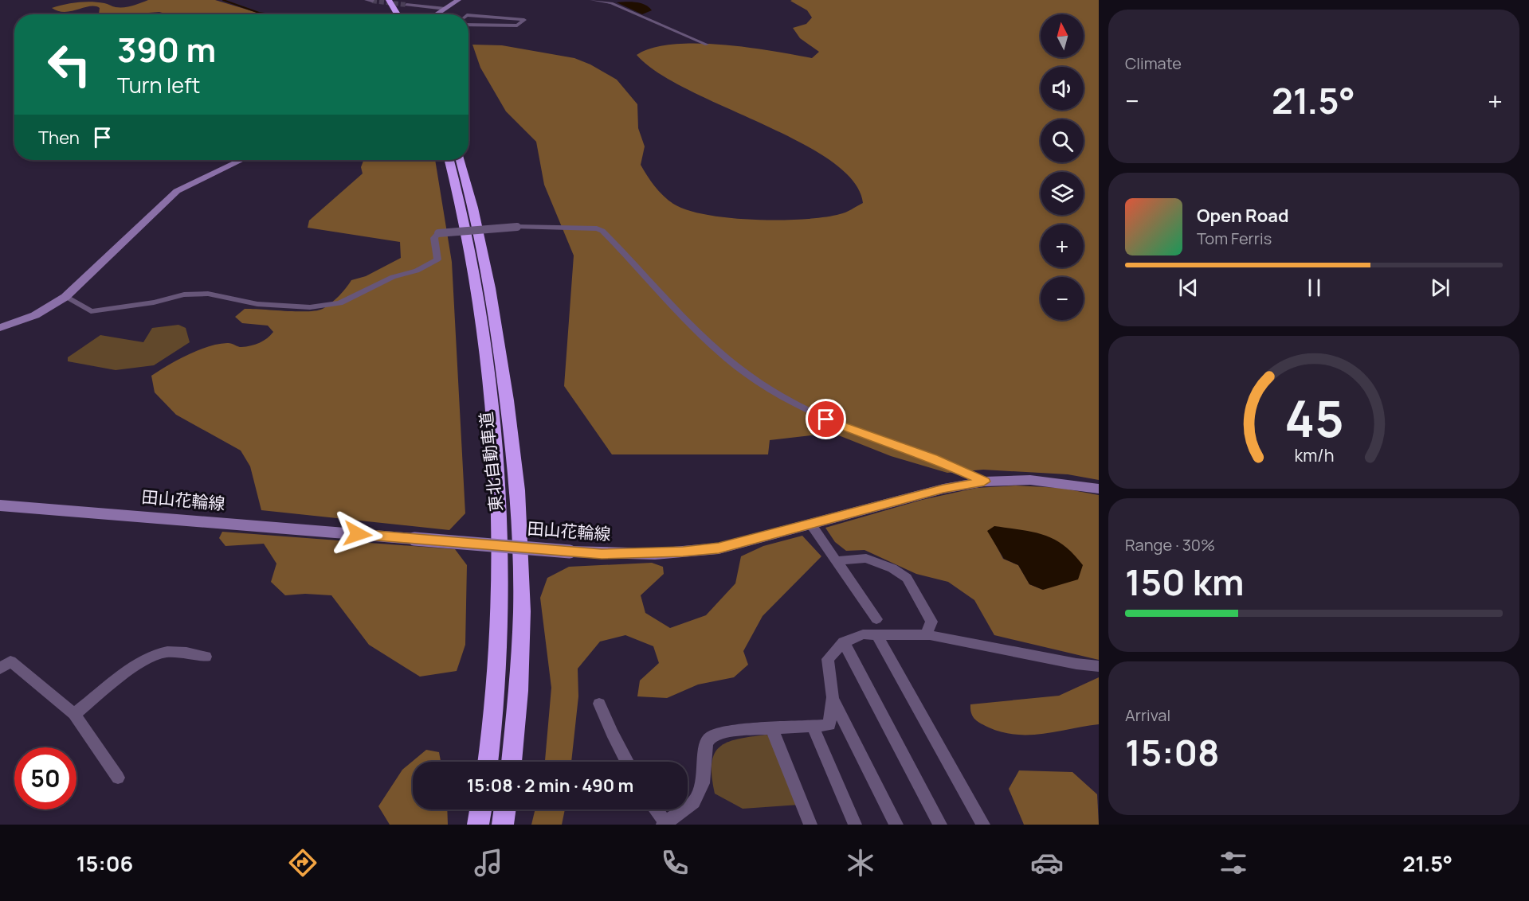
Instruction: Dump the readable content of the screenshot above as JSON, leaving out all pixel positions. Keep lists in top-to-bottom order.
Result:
{
  "streets": {
    "highway": ["東北自動車道"],
    "main road": ["田山花輪線"]
  },
  "north": "top",
  "page": {
    "tile": [
      "Climate",
      ["Range · 30%", "150 km"],
      ["Arrival", "15:08"]
    ],
    "map_buttons": ["+", "−"],
    "turn": ["390 m", "Turn left"],
    "heat": ["−", "21.5°", "+"],
    "then": "Then",
    "song": ["Open Road", "Tom Ferris"],
    "limit": "50",
    "trip": "15:08 · 2 min · 490 m",
    "tabs": ["15:06", "21.5°"],
    "gauge": ["45", "km/h"]
  }
}
